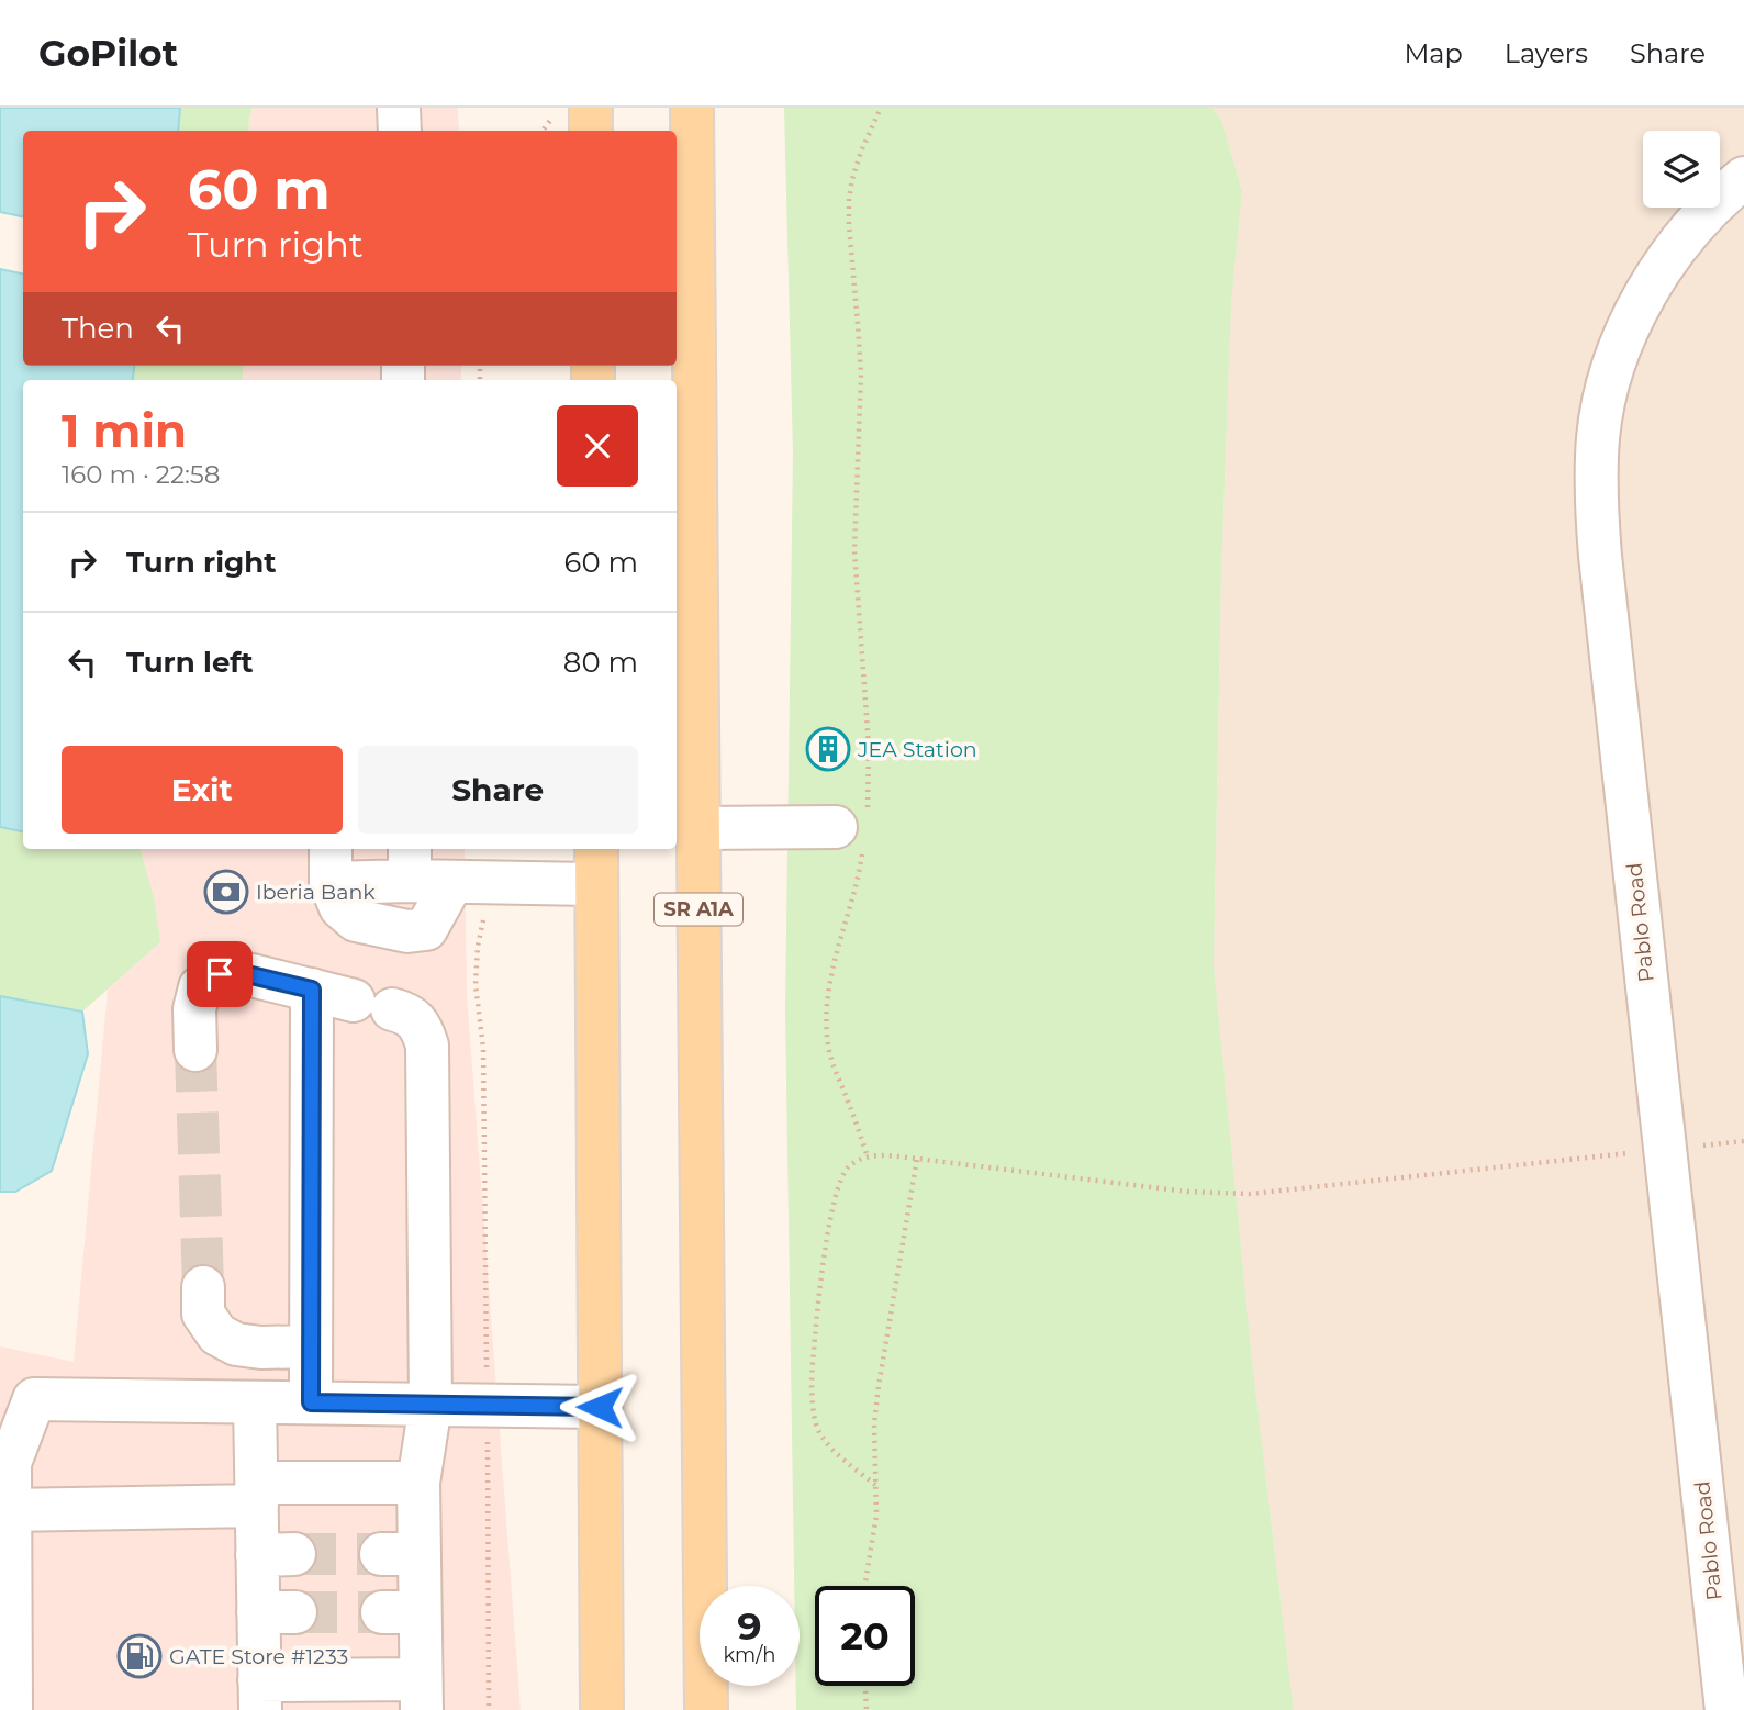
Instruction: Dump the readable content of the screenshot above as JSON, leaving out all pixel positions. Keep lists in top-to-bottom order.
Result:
{
  "streets": {
    "main road": ["SR A1A"],
    "street": ["Pablo Road"]
  },
  "places": {
    "building": ["JEA Station"],
    "bank": ["Iberia Bank"],
    "fuel station": ["GATE Store #1233"]
  },
  "page": {
    "header": "GoPilot",
    "nav": ["Map", "Layers", "Share"],
    "turn": ["60 m", "Turn right"],
    "then": "Then",
    "heading": ["1 min", "160 m · 22:58"],
    "list": [
      {
        "name": "Turn right",
        "value": "60 m"
      },
      {
        "name": "Turn left",
        "value": "80 m"
      }
    ],
    "buttons": ["Exit", "Share"],
    "speed": "9 km/h",
    "limit": "20"
  }
}
